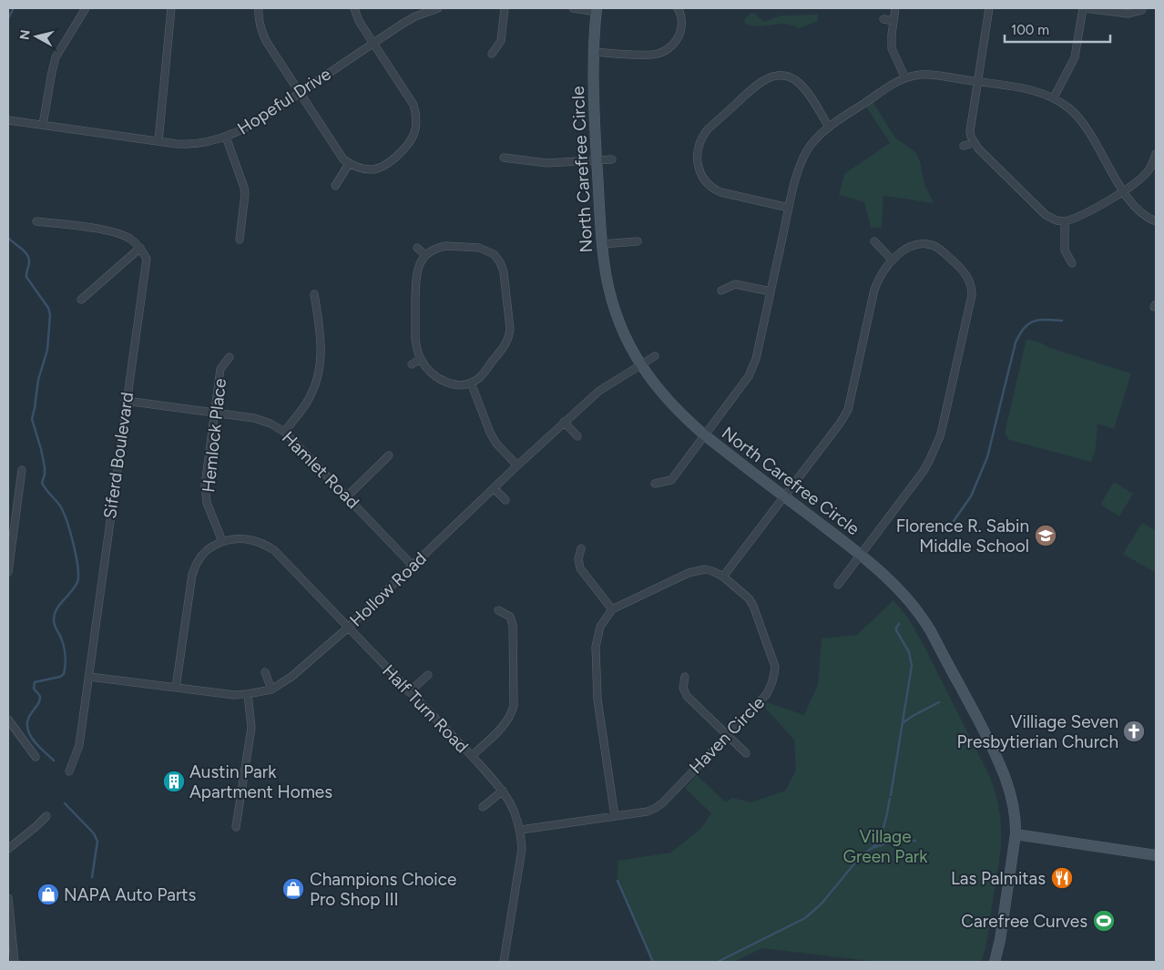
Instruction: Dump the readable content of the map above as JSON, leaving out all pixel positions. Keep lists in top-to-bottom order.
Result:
{
  "streets": {
    "main road": ["North Carefree Circle"],
    "street": [
      "Hopeful Drive",
      "Hemlock Place",
      "Siferd Boulevard",
      "Hamlet Road",
      "Hollow Road",
      "Half Turn Road",
      "Haven Circle"
    ]
  },
  "crossings": [
    ["North Carefree Circle", "Hollow Road"],
    ["Hemlock Place", "Hamlet Road"],
    ["Hemlock Place", "Half Turn Road"],
    ["Siferd Boulevard", "Hamlet Road"],
    ["Siferd Boulevard", "Hollow Road"],
    ["Hamlet Road", "Hollow Road"],
    ["Hollow Road", "Half Turn Road"],
    ["Half Turn Road", "Haven Circle"]
  ],
  "parks": ["Village Green Park"],
  "places": {
    "school or university": ["Florence R. Sabin Middle School"],
    "church": ["Villiage Seven Presbytierian Church"],
    "building": ["Austin Park Apartment Homes"],
    "restaurant": ["Las Palmitas"],
    "shop": ["Champions Choice Pro Shop III", "NAPA Auto Parts"],
    "sports": ["Carefree Curves"]
  },
  "scale_bar": "100 m",
  "north": "left"
}
